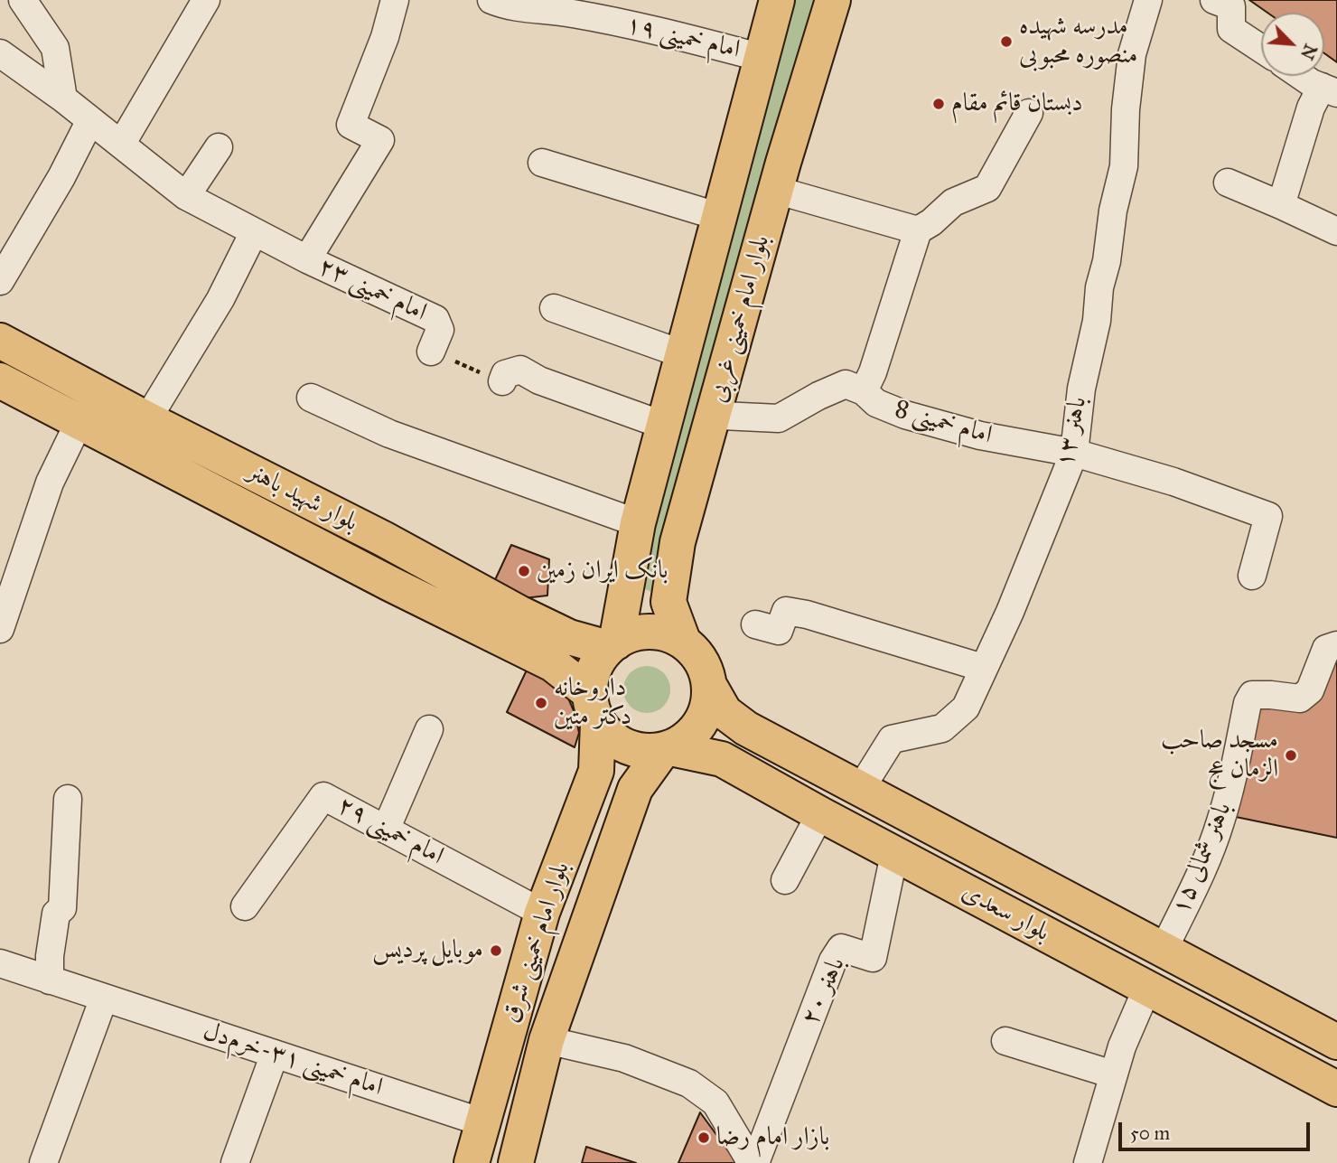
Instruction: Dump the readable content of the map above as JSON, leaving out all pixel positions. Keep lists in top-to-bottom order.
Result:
{
  "streets": {
    "main road": [
      "بلوار امام خمینی غربی",
      "بلوار شهید باهنر",
      "بلوار سعدی",
      "بلوار امام خمینی شرق"
    ],
    "street": [
      "امام خمینی ۱۹",
      "امام خمینی ۲۳",
      "امام خمینی 8",
      "باهنر ۱۳",
      "امام خمینی ۲۹",
      "باهنر شمالی ۱۵",
      "باهنر ۲۰",
      "امام خمینی ۳۱-خرم‌دل"
    ]
  },
  "crossings": [
    ["امام خمینی ۱۹", "بلوار امام خمینی غربی"],
    ["بلوار امام خمینی غربی", "امام خمینی 8"],
    ["بلوار امام خمینی غربی", "بلوار شهید باهنر"],
    ["بلوار امام خمینی غربی", "بلوار سعدی"],
    ["بلوار امام خمینی غربی", "بلوار امام خمینی شرق"],
    ["امام خمینی 8", "باهنر ۱۳"],
    ["باهنر ۱۳", "بلوار سعدی"],
    ["بلوار شهید باهنر", "بلوار سعدی"],
    ["بلوار شهید باهنر", "بلوار امام خمینی شرق"],
    ["امام خمینی ۲۹", "بلوار امام خمینی شرق"],
    ["باهنر شمالی ۱۵", "بلوار سعدی"],
    ["بلوار سعدی", "بلوار امام خمینی شرق"],
    ["بلوار سعدی", "باهنر ۲۰"],
    ["بلوار امام خمینی شرق", "امام خمینی ۳۱-خرم‌دل"]
  ],
  "places": [
    "مدرسه شهیده منصوره محبوبی",
    "دبستان قائم مقام",
    "بانک ایران زمین",
    "داروخانه دکتر متین",
    "مسجد صاحب الزمان عج",
    "موبایل پردیس",
    "بازار امام رضا"
  ],
  "scale_bar": "50 m",
  "north": "bottom right"
}
